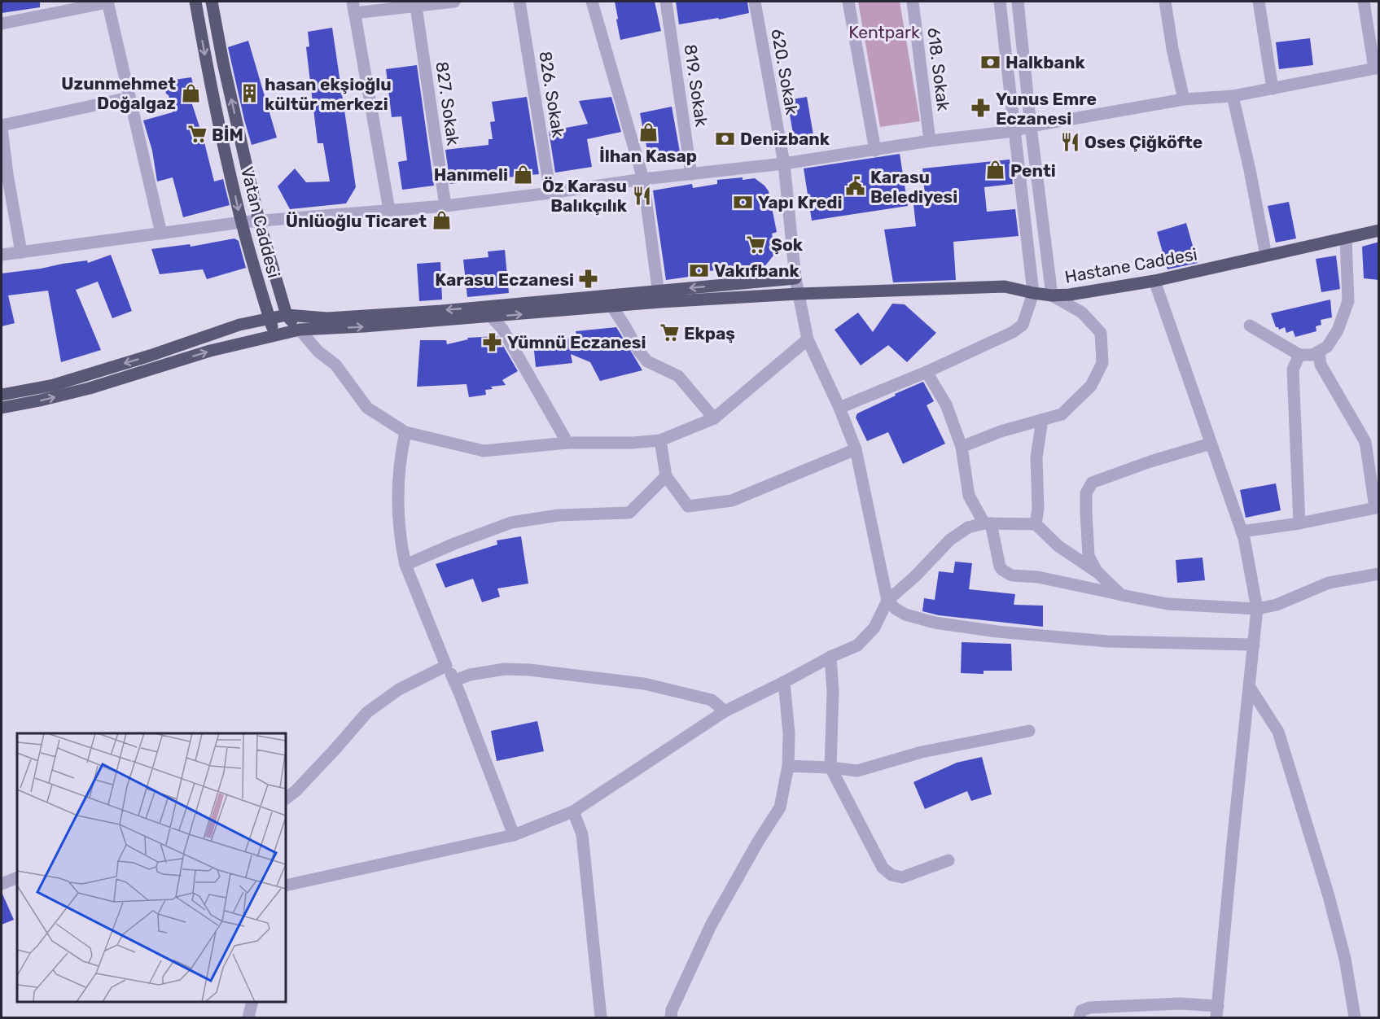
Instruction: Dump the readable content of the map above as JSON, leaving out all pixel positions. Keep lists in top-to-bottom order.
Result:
{
  "streets": {
    "main road": ["Vatan Caddesi", "Hastane Caddesi"],
    "street": [
      "618. Sokak",
      "620. Sokak",
      "819. Sokak",
      "826. Sokak",
      "827. Sokak"
    ]
  },
  "crossings": [
    ["620. Sokak", "Hastane Caddesi"]
  ],
  "parks": ["Kentpark"],
  "places": {
    "bank": [
      "Halkbank",
      "Denizbank",
      "Yapı Kredi",
      "Vakıfbank"
    ],
    "shop": [
      "Uzunmehmet Doğalgaz",
      "İlhan Kasap",
      "Penti",
      "Hanımeli",
      "Ünlüoğlu Ticaret"
    ],
    "building": ["hasan ekşioğlu kültür merkezi"],
    "pharmacy": ["Yunus Emre Eczanesi", "Karasu Eczanesi", "Yümnü Eczanesi"],
    "supermarket": ["BİM", "Şok", "Ekpaş"],
    "restaurant": ["Oses Çiğköfte", "Öz Karasu Balıkçılık"],
    "public building": ["Karasu Belediyesi"]
  }
}
